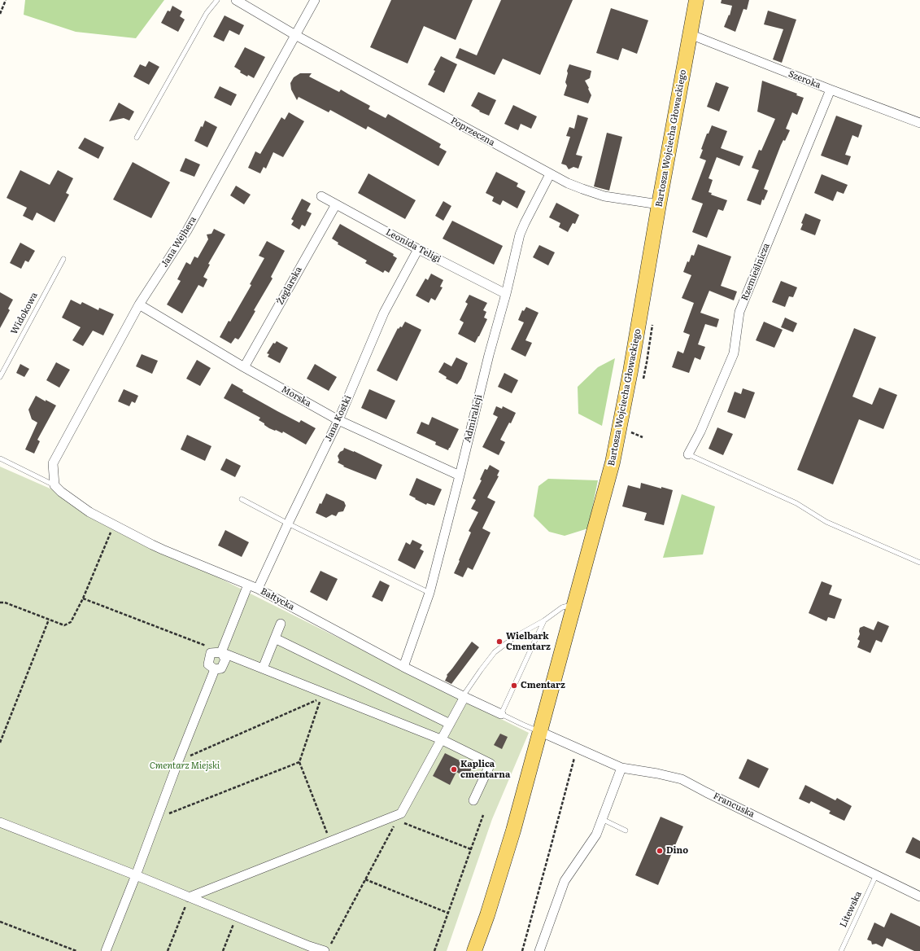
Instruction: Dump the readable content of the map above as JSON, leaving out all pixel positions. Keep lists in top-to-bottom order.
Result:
{
  "streets": {
    "main road": ["Bartosza Wojciecha Głowackiego"],
    "street": [
      "Szeroka",
      "Poprzeczna",
      "Jana Wejhera",
      "Leonida Teligi",
      "Rzemieślnicza",
      "Żeglarska",
      "Morska",
      "Jana Kostki",
      "Admiralicji",
      "Bałtycka",
      "Francuska"
    ],
    "lane": ["Widokowa", "Litewska"]
  },
  "crossings": [
    ["Szeroka", "Bartosza Wojciecha Głowackiego"],
    ["Szeroka", "Rzemieślnicza"],
    ["Poprzeczna", "Bartosza Wojciecha Głowackiego"],
    ["Poprzeczna", "Jana Wejhera"],
    ["Poprzeczna", "Admiralicji"],
    ["Bartosza Wojciecha Głowackiego", "Francuska"],
    ["Jana Wejhera", "Morska"],
    ["Jana Wejhera", "Bałtycka"],
    ["Leonida Teligi", "Żeglarska"],
    ["Leonida Teligi", "Jana Kostki"],
    ["Leonida Teligi", "Admiralicji"],
    ["Żeglarska", "Morska"],
    ["Morska", "Jana Kostki"],
    ["Morska", "Admiralicji"],
    ["Jana Kostki", "Bałtycka"],
    ["Admiralicji", "Bałtycka"],
    ["Francuska", "Litewska"]
  ],
  "parks": ["Cmentarz Miejski"],
  "places": [
    "Wielbark Cmentarz",
    "Cmentarz",
    "Kaplica cmentarna",
    "Dino"
  ]
}
